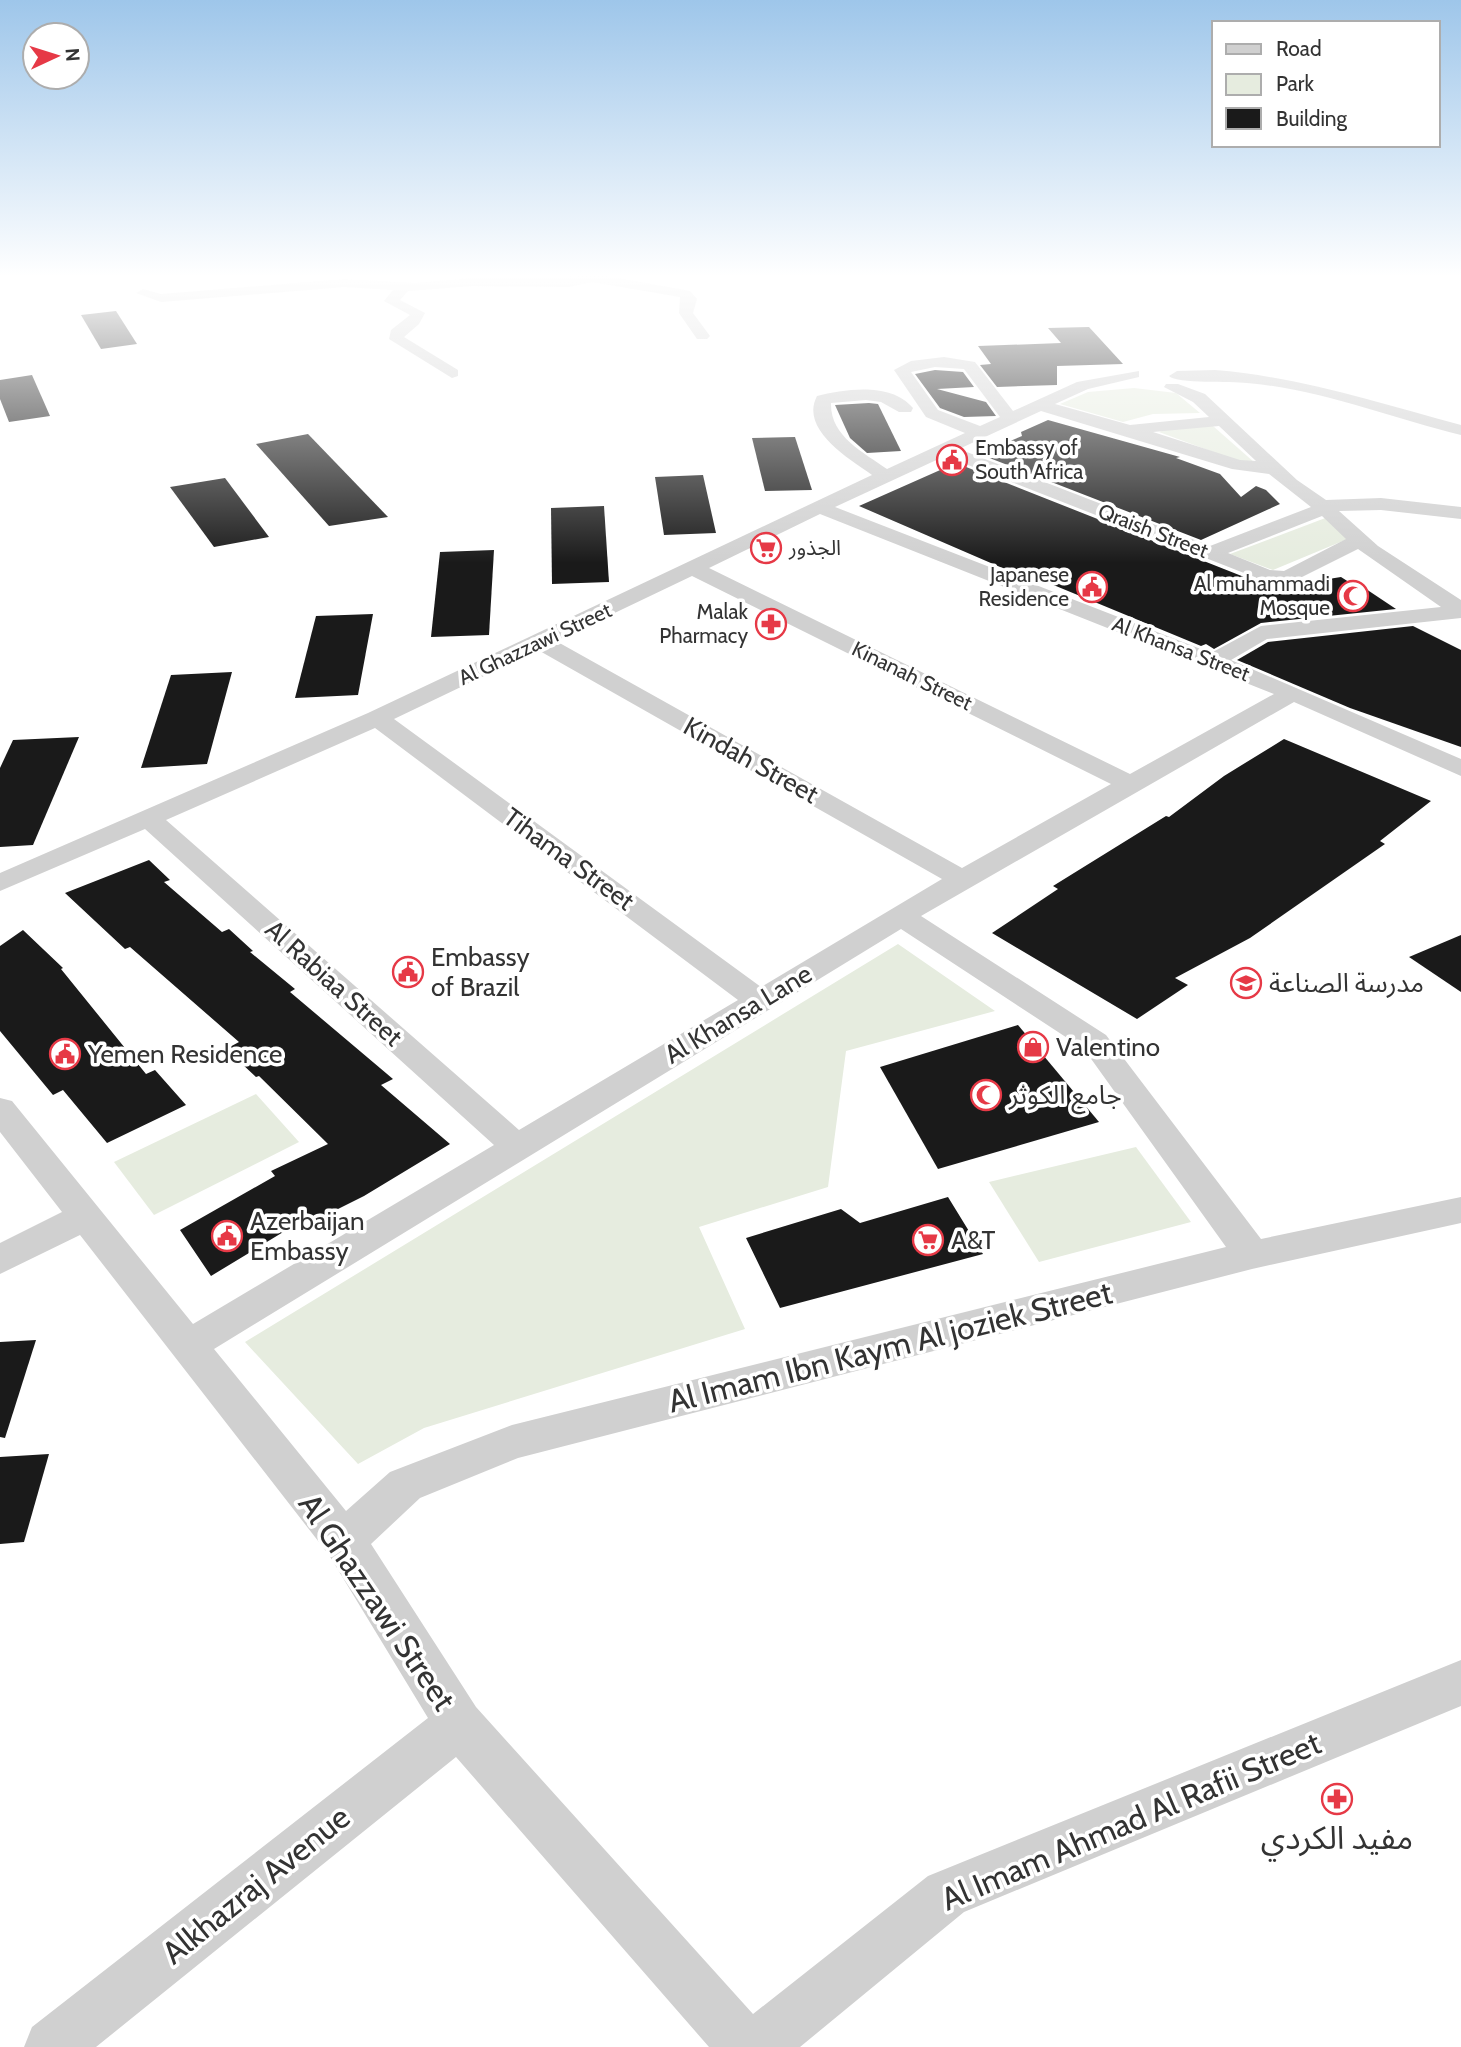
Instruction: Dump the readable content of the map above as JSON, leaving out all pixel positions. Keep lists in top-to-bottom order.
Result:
{
  "streets": {
    "street": [
      "Qraish Street",
      "Al Ghazzawi Street",
      "Al Khansa Street",
      "Kinanah Street",
      "Kindah Street",
      "Tihama Street",
      "Al Rabiaa Street",
      "Al Khansa Lane",
      "Al Imam Ibn Kaym Al joziek Street",
      "Al Imam Ahmad Al Rafii Street",
      "Alkhazraj Avenue"
    ]
  },
  "crossings": [
    ["Qraish Street", "Al Ghazzawi Street"],
    ["Al Ghazzawi Street", "Al Khansa Street"],
    ["Al Ghazzawi Street", "Kinanah Street"],
    ["Al Ghazzawi Street", "Kindah Street"],
    ["Al Ghazzawi Street", "Tihama Street"],
    ["Al Ghazzawi Street", "Al Rabiaa Street"],
    ["Al Ghazzawi Street", "Al Khansa Lane"],
    ["Al Ghazzawi Street", "Al Imam Ibn Kaym Al joziek Street"],
    ["Al Ghazzawi Street", "Alkhazraj Avenue"],
    ["Al Khansa Street", "Al Khansa Lane"],
    ["Kinanah Street", "Al Khansa Lane"],
    ["Kindah Street", "Al Khansa Lane"],
    ["Tihama Street", "Al Khansa Lane"],
    ["Al Rabiaa Street", "Al Khansa Lane"]
  ],
  "places": {
    "public building": [
      "Embassy of South Africa",
      "Japanese Residence",
      "Embassy of Brazil",
      "Yemen Residence",
      "Azerbaijan Embassy"
    ],
    "supermarket": ["الجذور", "A&T"],
    "mosque": ["Al muhammadi Mosque", "جامع الكوثر"],
    "pharmacy": ["Malak Pharmacy", "مفيد الكردي"],
    "school or university": ["مدرسة الصناعة"],
    "shop": ["Valentino"]
  },
  "legend": ["Road", "Park", "Building"],
  "north": "right"
}
